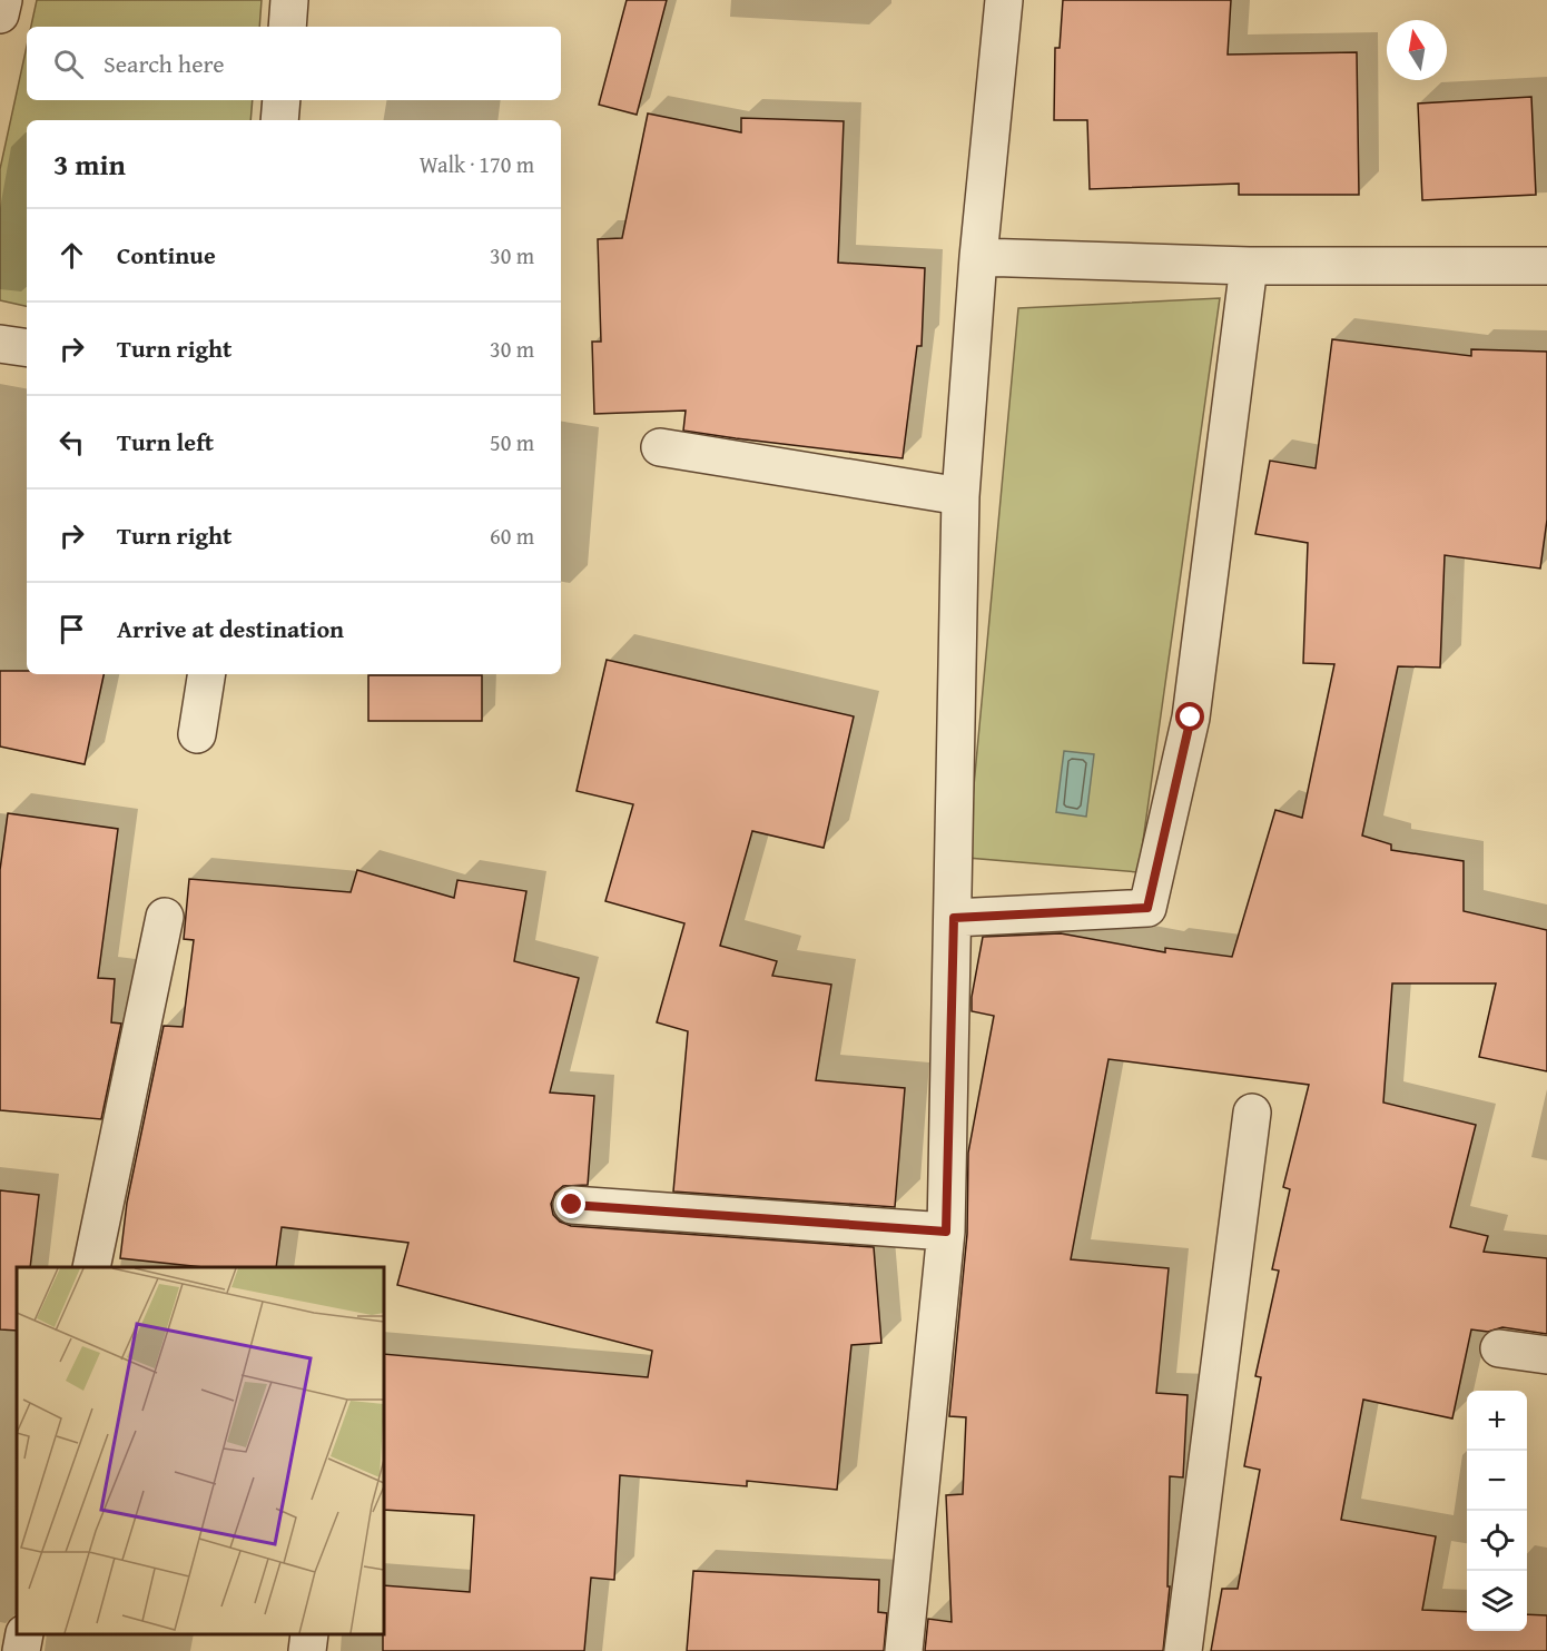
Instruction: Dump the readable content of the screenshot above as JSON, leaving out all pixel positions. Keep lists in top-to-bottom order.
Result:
{
  "north": "top",
  "page": {
    "search": "Search here",
    "heading": ["3 min", "Walk · 170 m"],
    "list": [
      ["Continue", "30 m"],
      ["Turn right", "30 m"],
      ["Turn left", "50 m"],
      ["Turn right", "60 m"],
      "Arrive at destination"
    ],
    "map_buttons": ["+", "−"]
  }
}
